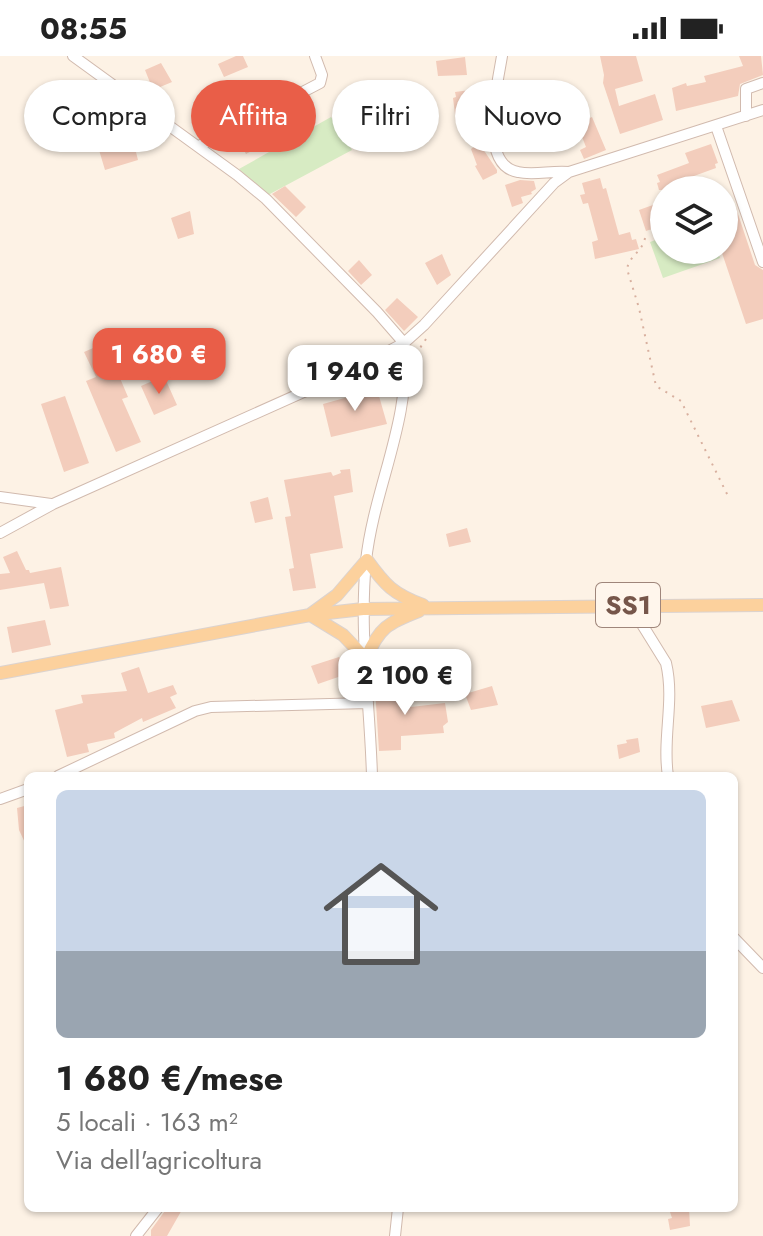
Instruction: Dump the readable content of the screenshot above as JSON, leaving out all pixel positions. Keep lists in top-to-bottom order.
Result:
{
  "streets": {
    "main road": ["SS1"]
  },
  "page": {
    "status": "08:55",
    "chip": [
      "Compra",
      "Affitta",
      "Filtri",
      "Nuovo"
    ],
    "price": ["1 680 €", "1 940 €", "2 100 €"],
    "list": [
      {
        "name": "1 680 €/mese",
        "note": "5 locali · 163 m² · Via dell'agricoltura"
      }
    ]
  }
}
